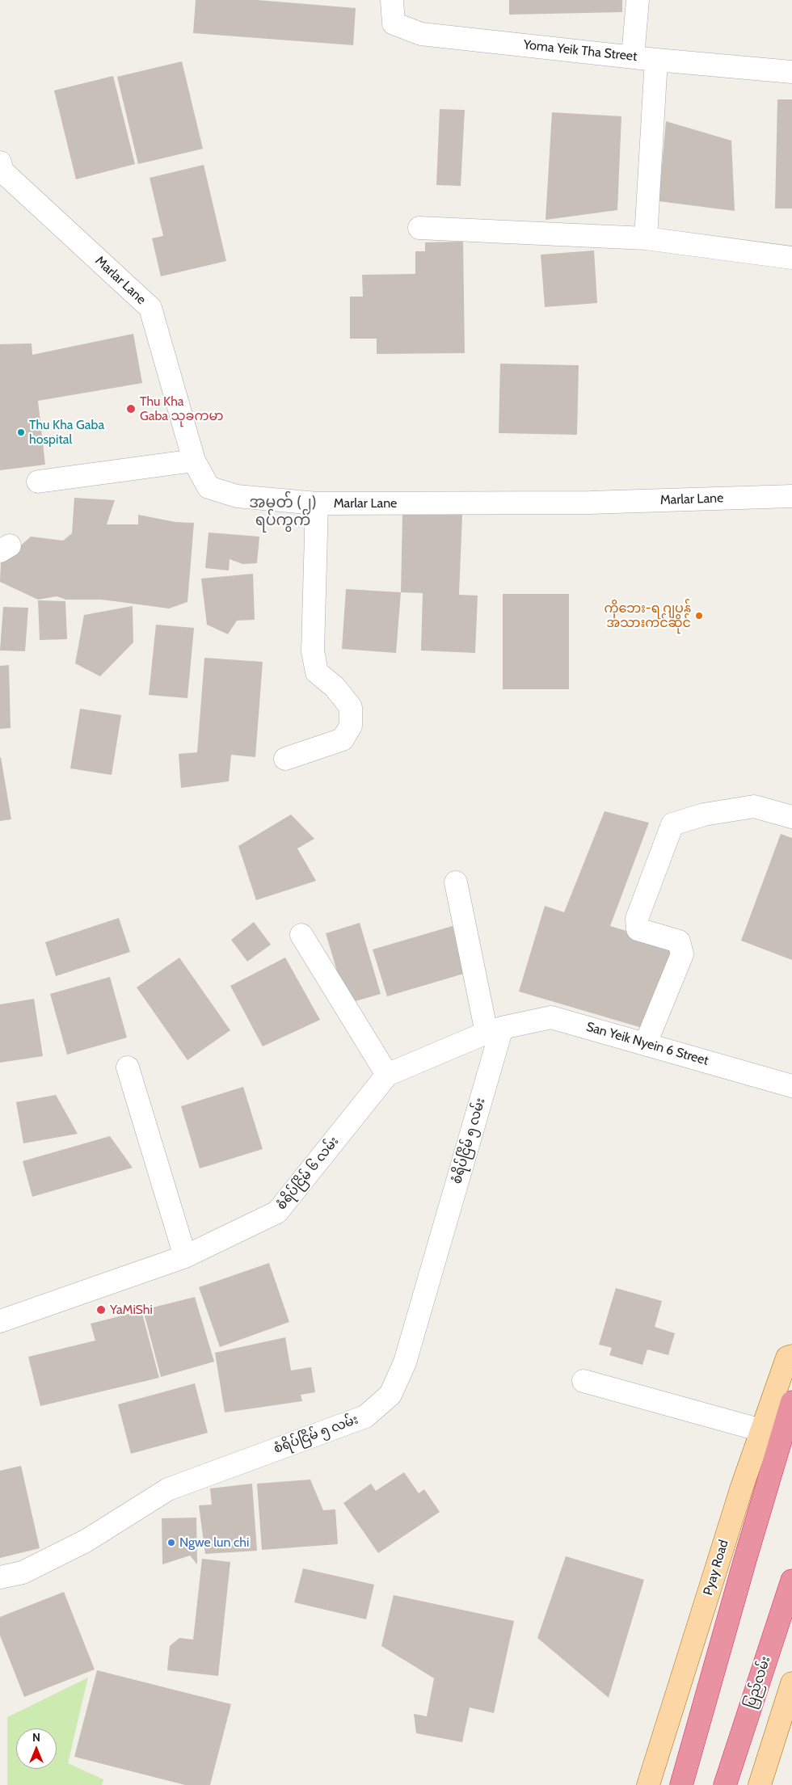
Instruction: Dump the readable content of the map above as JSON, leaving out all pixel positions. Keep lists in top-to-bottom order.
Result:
{
  "streets": {
    "highway": ["Pyay Road", "ပြည်လမ်း"],
    "street": [
      "Yoma Yeik Tha Street",
      "Marlar Lane",
      "San Yeik Nyein 6 Street",
      "စံရိပ်ငြိမ် ၅ လမ်း",
      "စံရိပ်ငြိမ် ၆ လမ်း"
    ]
  },
  "crossings": [
    ["San Yeik Nyein 6 Street", "စံရိပ်ငြိမ် ၅ လမ်း"],
    ["San Yeik Nyein 6 Street", "စံရိပ်ငြိမ် ၆ လမ်း"],
    ["စံရိပ်ငြိမ် ၅ လမ်း", "စံရိပ်ငြိမ် ၆ လမ်း"]
  ],
  "districts": ["အမှတ် (၂) ရပ်ကွက်"],
  "places": [
    "Thu Kha Gaba သုခကမာ",
    "Thu Kha Gaba hospital",
    "ကိုဘေး-ရ ဂျပန် အသားကင်ဆိုင်",
    "YaMiShi",
    "Ngwe lun chi"
  ],
  "north": "top"
}
